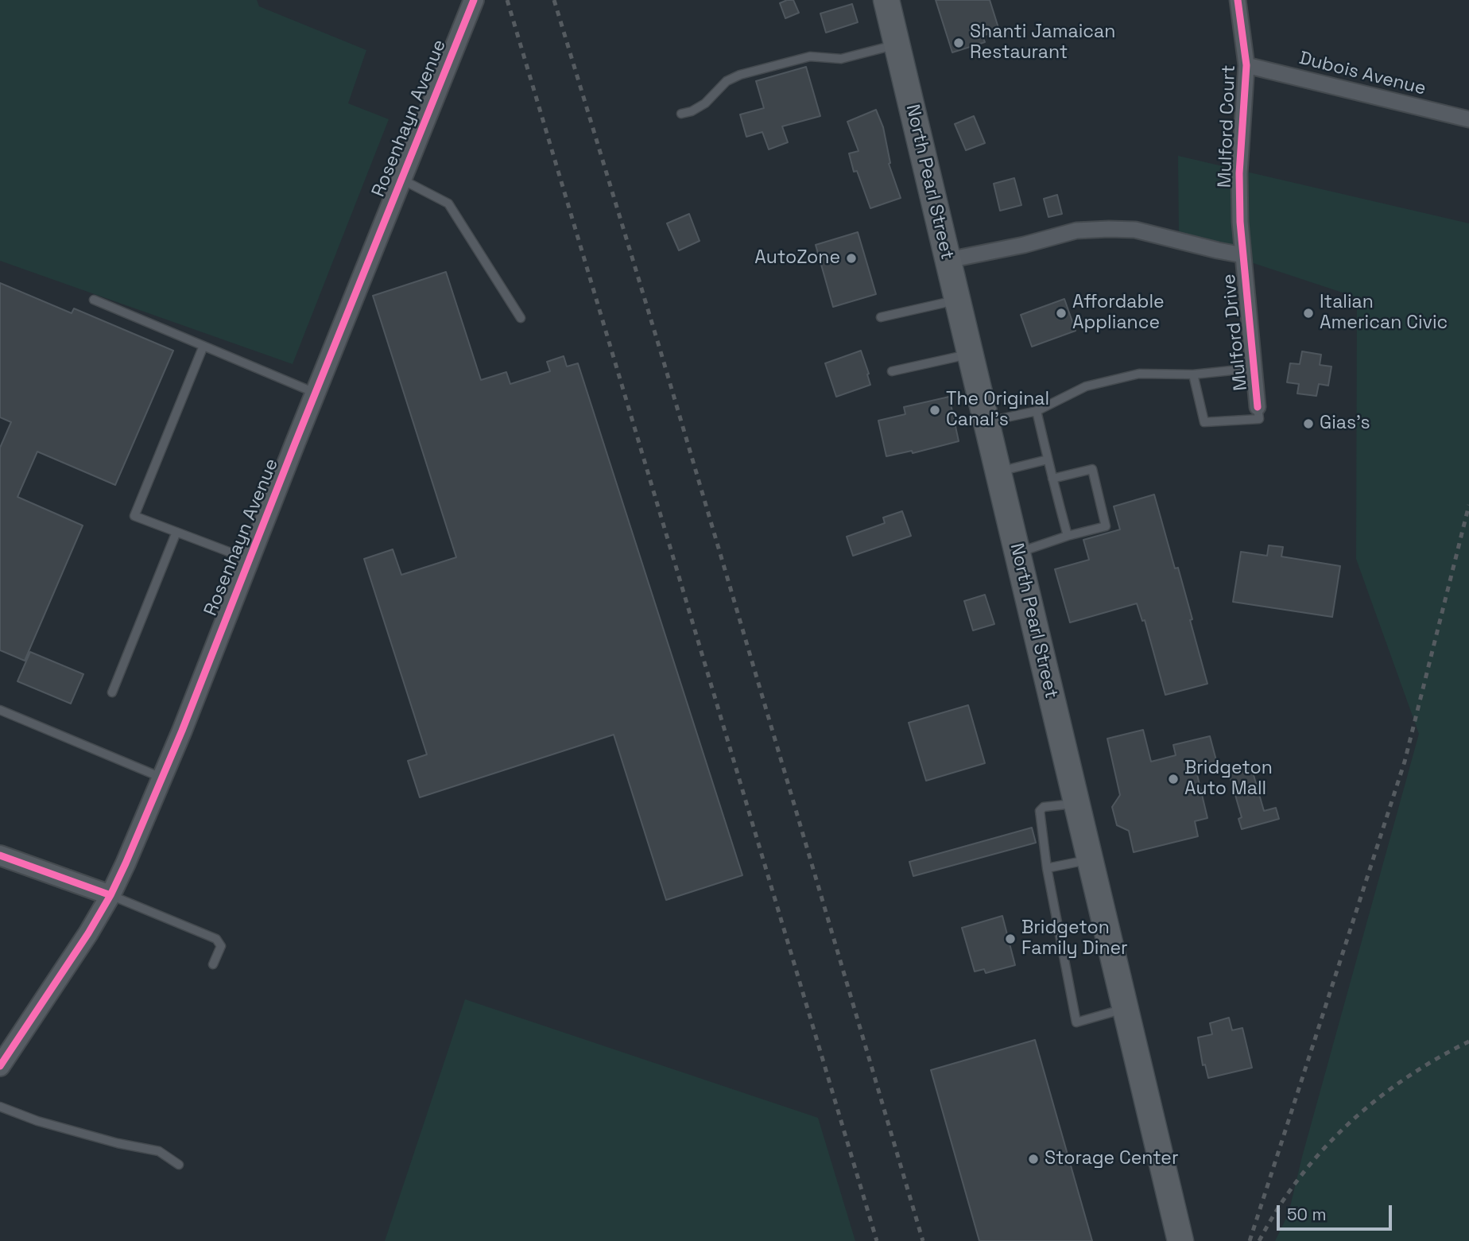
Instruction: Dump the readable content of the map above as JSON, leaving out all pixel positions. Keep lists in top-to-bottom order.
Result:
{
  "streets": {
    "main road": ["North Pearl Street"],
    "street": [
      "Dubois Avenue",
      "Rosenhayn Avenue",
      "Mulford Court",
      "Mulford Drive"
    ]
  },
  "crossings": [
    ["Dubois Avenue", "Mulford Court"],
    ["Mulford Court", "Mulford Drive"],
    ["North Pearl Street", "Mulford Drive"]
  ],
  "places": [
    "Shanti Jamaican Restaurant",
    "AutoZone",
    "Affordable Appliance",
    "Italian American Civic",
    "The Original Canal's",
    "Gias's",
    "Bridgeton Auto Mall",
    "Bridgeton Family Diner",
    "Storage Center"
  ],
  "scale_bar": "50 m"
}
